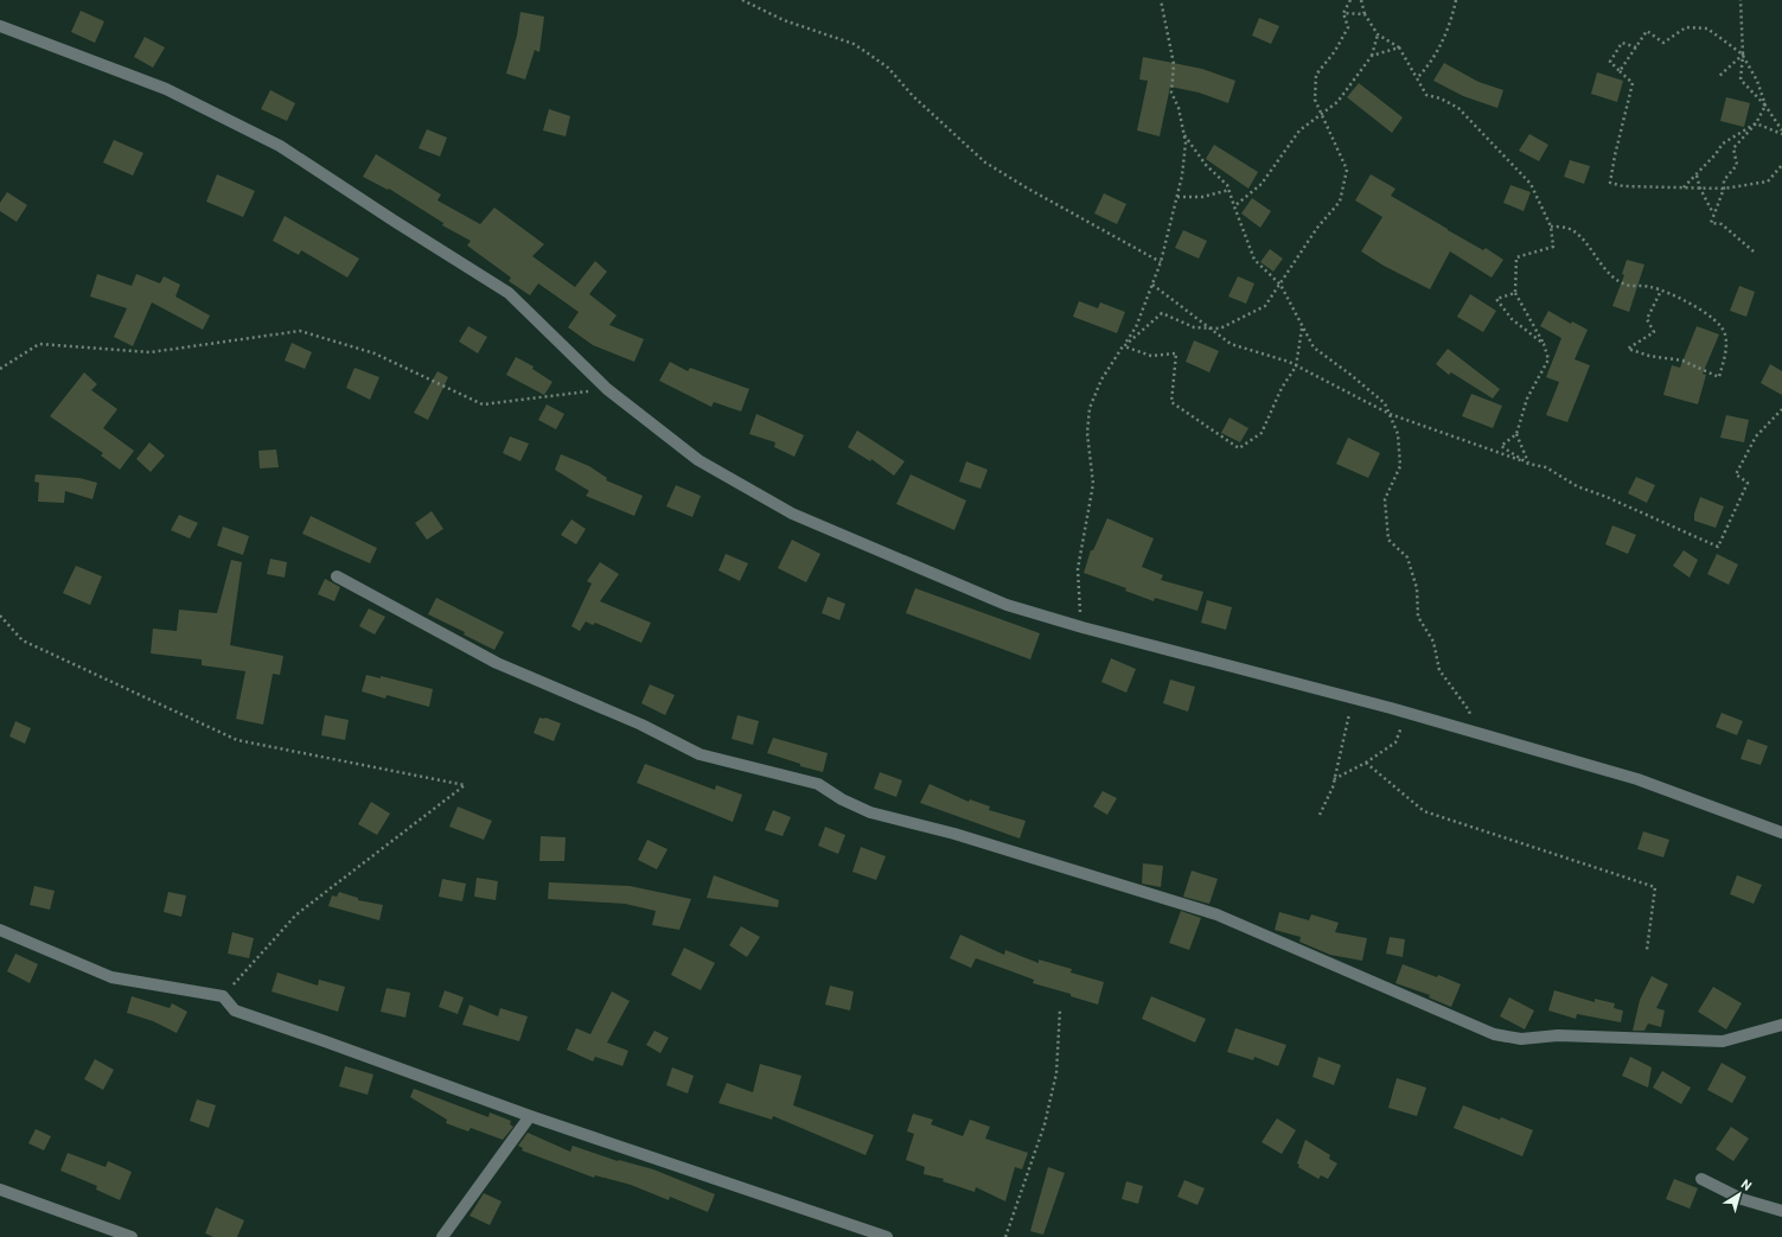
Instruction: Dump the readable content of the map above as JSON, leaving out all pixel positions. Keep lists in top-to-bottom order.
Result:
{
  "north": "top right"
}
